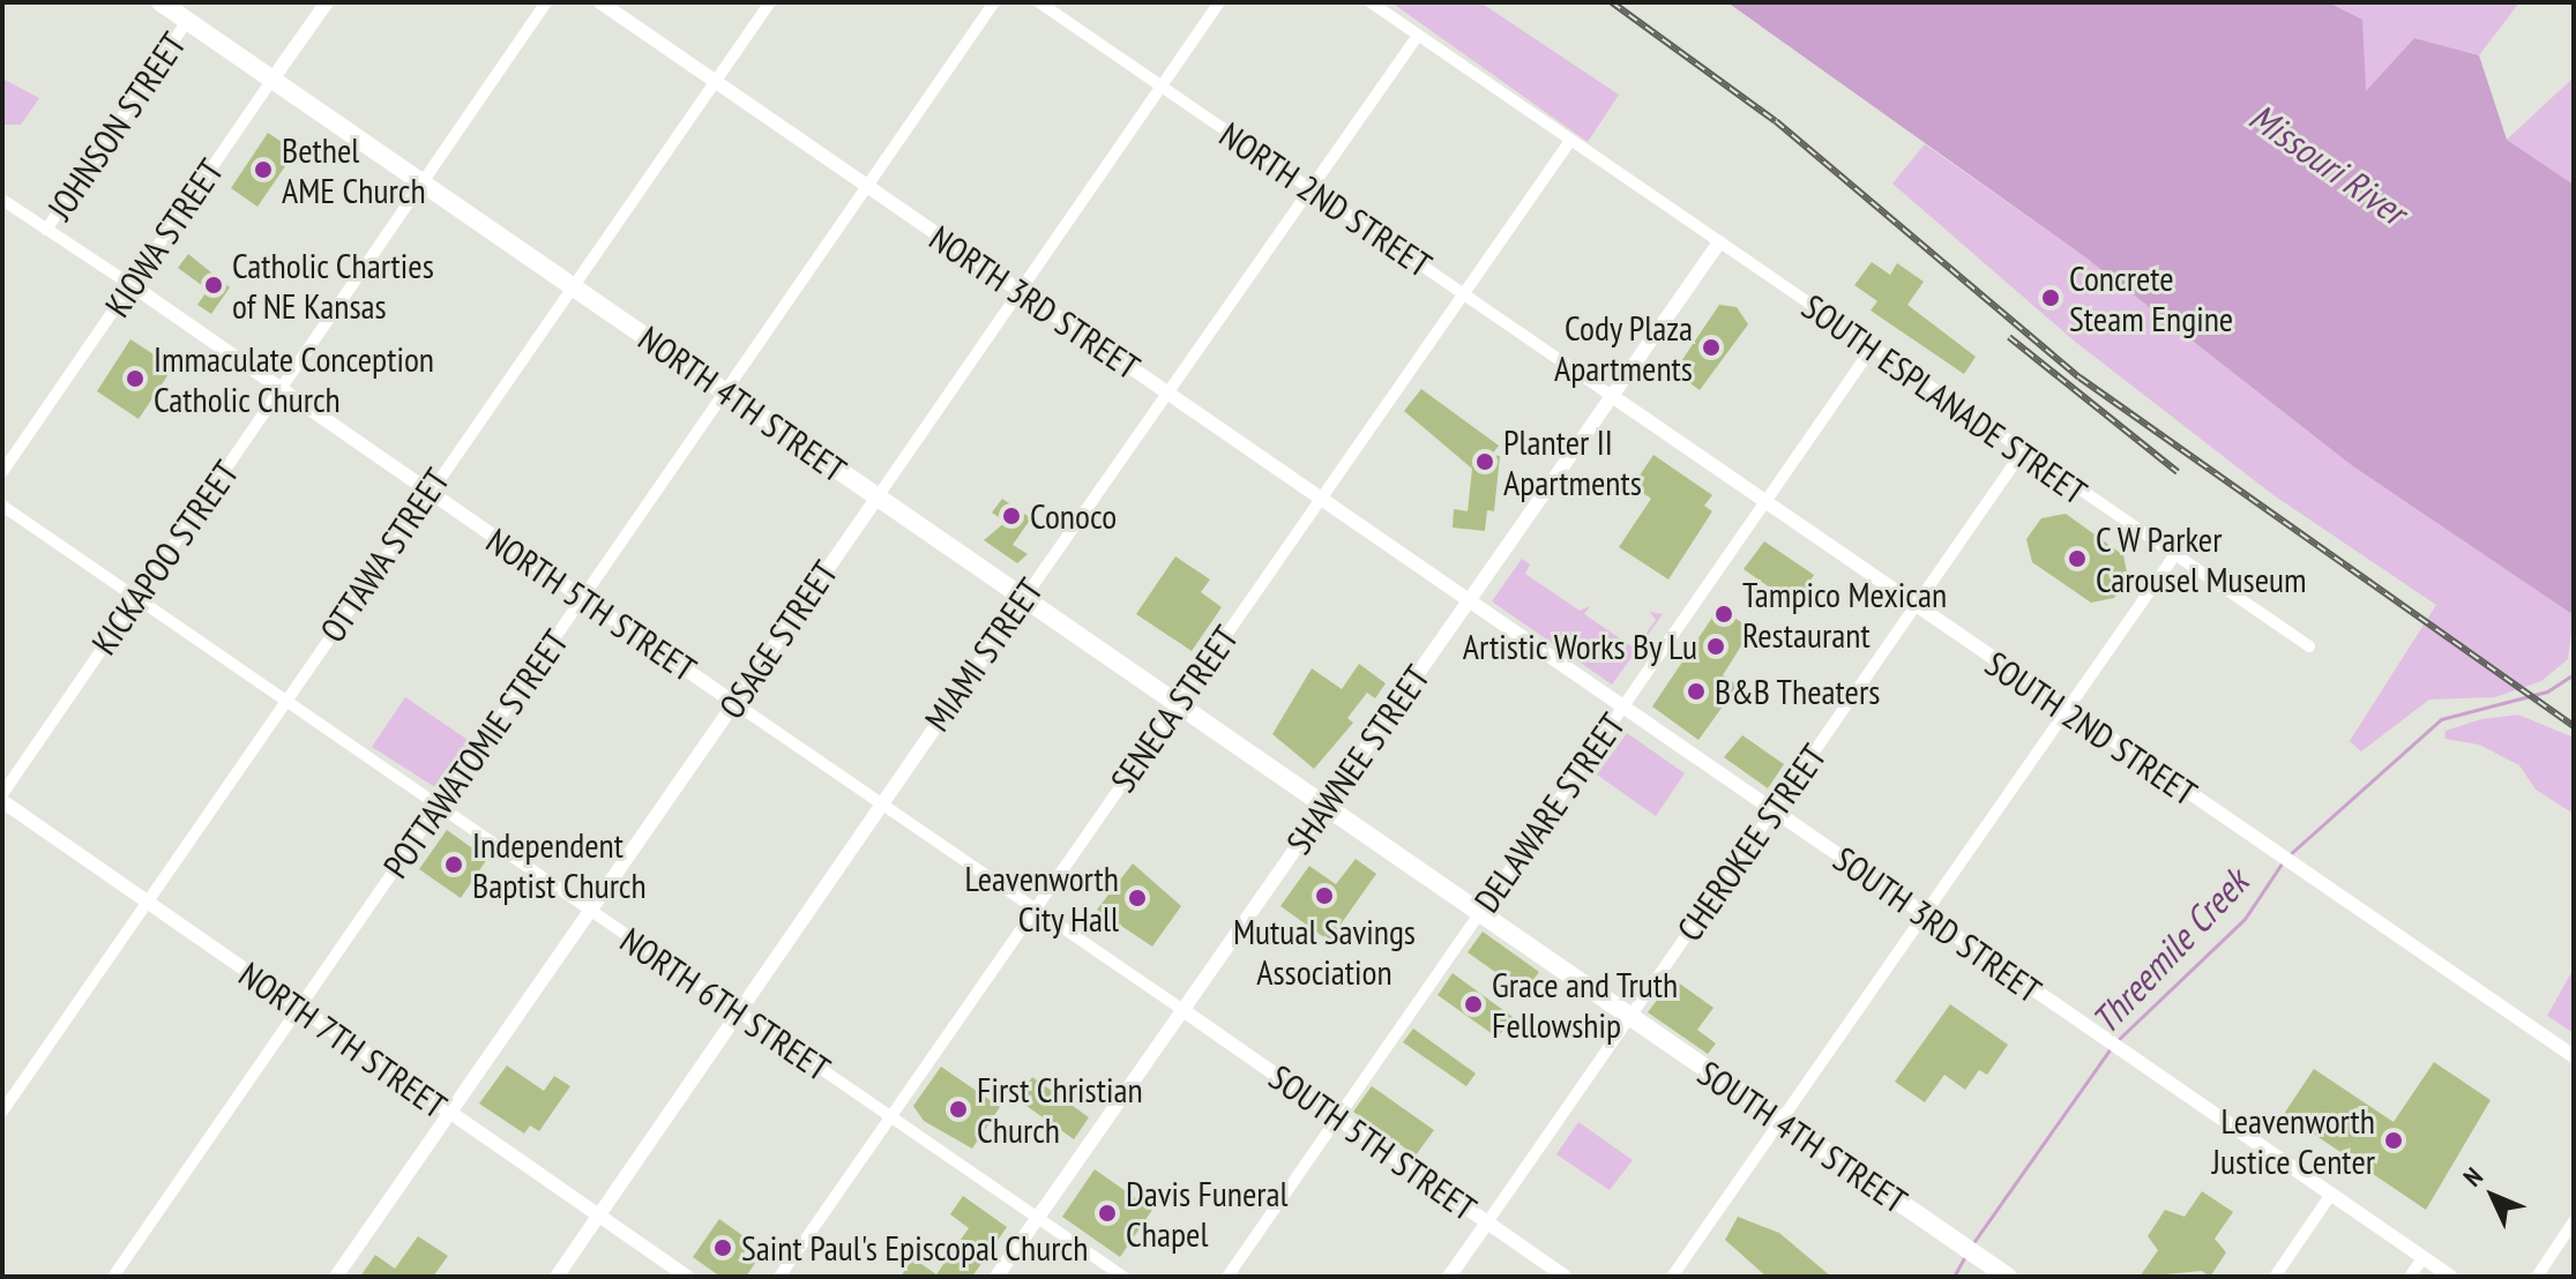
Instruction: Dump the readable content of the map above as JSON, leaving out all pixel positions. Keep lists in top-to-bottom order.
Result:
{
  "streets": {
    "highway": ["NORTH 4TH STREET", "SOUTH 4TH STREET"],
    "street": [
      "JOHNSON STREET",
      "NORTH 2ND STREET",
      "KIOWA STREET",
      "NORTH 3RD STREET",
      "SOUTH ESPLANADE STREET",
      "OTTAWA STREET",
      "KICKAPOO STREET",
      "NORTH 5TH STREET",
      "OSAGE STREET",
      "MIAMI STREET",
      "SENECA STREET",
      "SOUTH 2ND STREET",
      "POTTAWATOMIE STREET",
      "SHAWNEE STREET",
      "DELAWARE STREET",
      "CHEROKEE STREET",
      "SOUTH 3RD STREET",
      "NORTH 6TH STREET",
      "NORTH 7TH STREET",
      "SOUTH 5TH STREET"
    ]
  },
  "crossings": [
    ["JOHNSON STREET", "NORTH 4TH STREET"],
    ["JOHNSON STREET", "NORTH 5TH STREET"],
    ["NORTH 2ND STREET", "OSAGE STREET"],
    ["NORTH 2ND STREET", "MIAMI STREET"],
    ["NORTH 2ND STREET", "SENECA STREET"],
    ["NORTH 2ND STREET", "SOUTH 2ND STREET"],
    ["NORTH 2ND STREET", "SHAWNEE STREET"],
    ["KIOWA STREET", "NORTH 4TH STREET"],
    ["KIOWA STREET", "NORTH 5TH STREET"],
    ["NORTH 3RD STREET", "OTTAWA STREET"],
    ["NORTH 3RD STREET", "OSAGE STREET"],
    ["NORTH 3RD STREET", "MIAMI STREET"],
    ["NORTH 3RD STREET", "SENECA STREET"],
    ["NORTH 3RD STREET", "POTTAWATOMIE STREET"],
    ["NORTH 3RD STREET", "SHAWNEE STREET"],
    ["NORTH 3RD STREET", "SOUTH 3RD STREET"],
    ["SOUTH ESPLANADE STREET", "MIAMI STREET"],
    ["SOUTH ESPLANADE STREET", "SENECA STREET"],
    ["SOUTH ESPLANADE STREET", "SHAWNEE STREET"],
    ["SOUTH ESPLANADE STREET", "DELAWARE STREET"],
    ["SOUTH ESPLANADE STREET", "CHEROKEE STREET"],
    ["NORTH 4TH STREET", "OTTAWA STREET"],
    ["NORTH 4TH STREET", "KICKAPOO STREET"],
    ["NORTH 4TH STREET", "OSAGE STREET"],
    ["NORTH 4TH STREET", "MIAMI STREET"],
    ["NORTH 4TH STREET", "SENECA STREET"],
    ["NORTH 4TH STREET", "POTTAWATOMIE STREET"],
    ["NORTH 4TH STREET", "SHAWNEE STREET"],
    ["NORTH 4TH STREET", "SOUTH 4TH STREET"],
    ["OTTAWA STREET", "NORTH 5TH STREET"],
    ["OTTAWA STREET", "NORTH 6TH STREET"],
    ["OTTAWA STREET", "NORTH 7TH STREET"],
    ["KICKAPOO STREET", "NORTH 5TH STREET"],
    ["KICKAPOO STREET", "NORTH 6TH STREET"],
    ["NORTH 5TH STREET", "OSAGE STREET"],
    ["NORTH 5TH STREET", "MIAMI STREET"],
    ["NORTH 5TH STREET", "SENECA STREET"],
    ["NORTH 5TH STREET", "POTTAWATOMIE STREET"],
    ["NORTH 5TH STREET", "SHAWNEE STREET"],
    ["NORTH 5TH STREET", "SOUTH 5TH STREET"],
    ["OSAGE STREET", "NORTH 6TH STREET"],
    ["OSAGE STREET", "NORTH 7TH STREET"],
    ["MIAMI STREET", "NORTH 6TH STREET"],
    ["MIAMI STREET", "NORTH 7TH STREET"],
    ["SENECA STREET", "NORTH 6TH STREET"],
    ["SOUTH 2ND STREET", "SHAWNEE STREET"],
    ["SOUTH 2ND STREET", "DELAWARE STREET"],
    ["SOUTH 2ND STREET", "CHEROKEE STREET"],
    ["POTTAWATOMIE STREET", "NORTH 6TH STREET"],
    ["POTTAWATOMIE STREET", "NORTH 7TH STREET"],
    ["SHAWNEE STREET", "SOUTH 3RD STREET"],
    ["SHAWNEE STREET", "NORTH 6TH STREET"],
    ["SHAWNEE STREET", "SOUTH 4TH STREET"],
    ["SHAWNEE STREET", "SOUTH 5TH STREET"],
    ["DELAWARE STREET", "SOUTH 3RD STREET"],
    ["DELAWARE STREET", "SOUTH 4TH STREET"],
    ["DELAWARE STREET", "SOUTH 5TH STREET"],
    ["CHEROKEE STREET", "SOUTH 3RD STREET"],
    ["CHEROKEE STREET", "SOUTH 4TH STREET"],
    ["CHEROKEE STREET", "SOUTH 5TH STREET"]
  ],
  "water": ["Missouri River", "Threemile Creek"],
  "places": [
    "Bethel AME Church",
    "Catholic Charties of NE Kansas",
    "Concrete Steam Engine",
    "Cody Plaza Apartments",
    "Immaculate Conception Catholic Church",
    "Planter II Apartments",
    "Conoco",
    "C W Parker Carousel Museum",
    "Tampico Mexican Restaurant",
    "Artistic Works By Lu",
    "B&B Theaters",
    "Independent Baptist Church",
    "Mutual Savings Association",
    "Leavenworth City Hall",
    "Grace and Truth Fellowship",
    "First Christian Church",
    "Leavenworth Justice Center",
    "Davis Funeral Chapel",
    "Saint Paul's Episcopal Church"
  ],
  "north": "top left"
}
